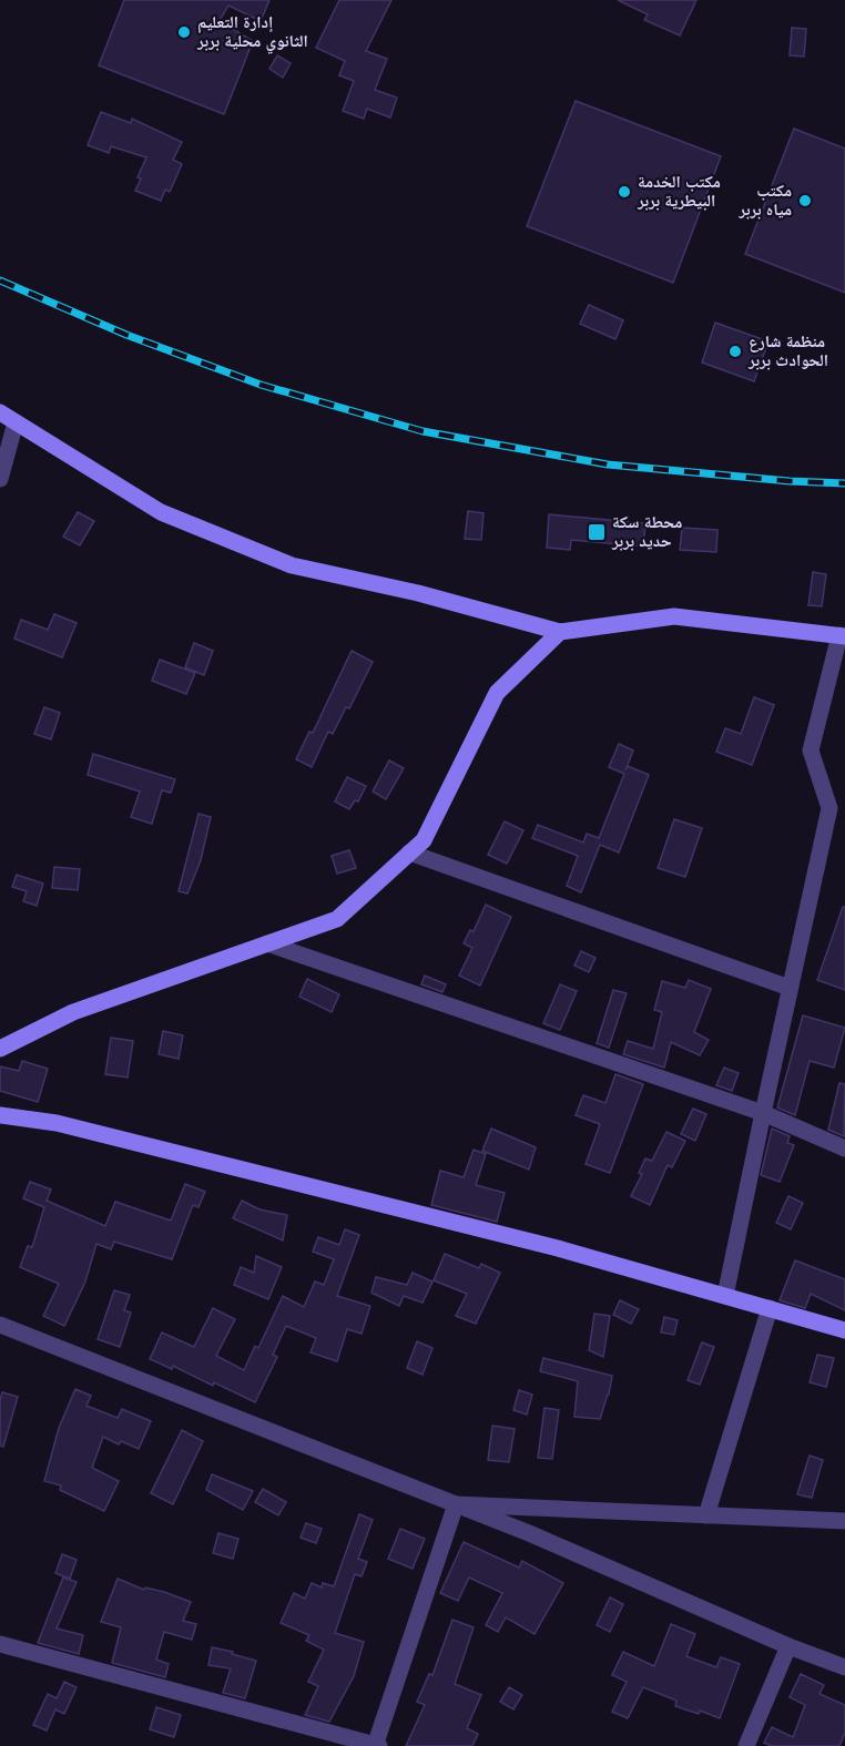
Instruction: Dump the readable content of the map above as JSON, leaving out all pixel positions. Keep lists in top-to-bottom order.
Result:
{
  "places": {
    "other": [
      "إدارة التعليم الثانوي محلية بربر",
      "مكتب الخدمة البيطرية بربر",
      "مكتب مياه بربر",
      "منظمة شارع الحوادث بربر"
    ],
    "transit": ["محطة سكة حديد بربر"]
  }
}
